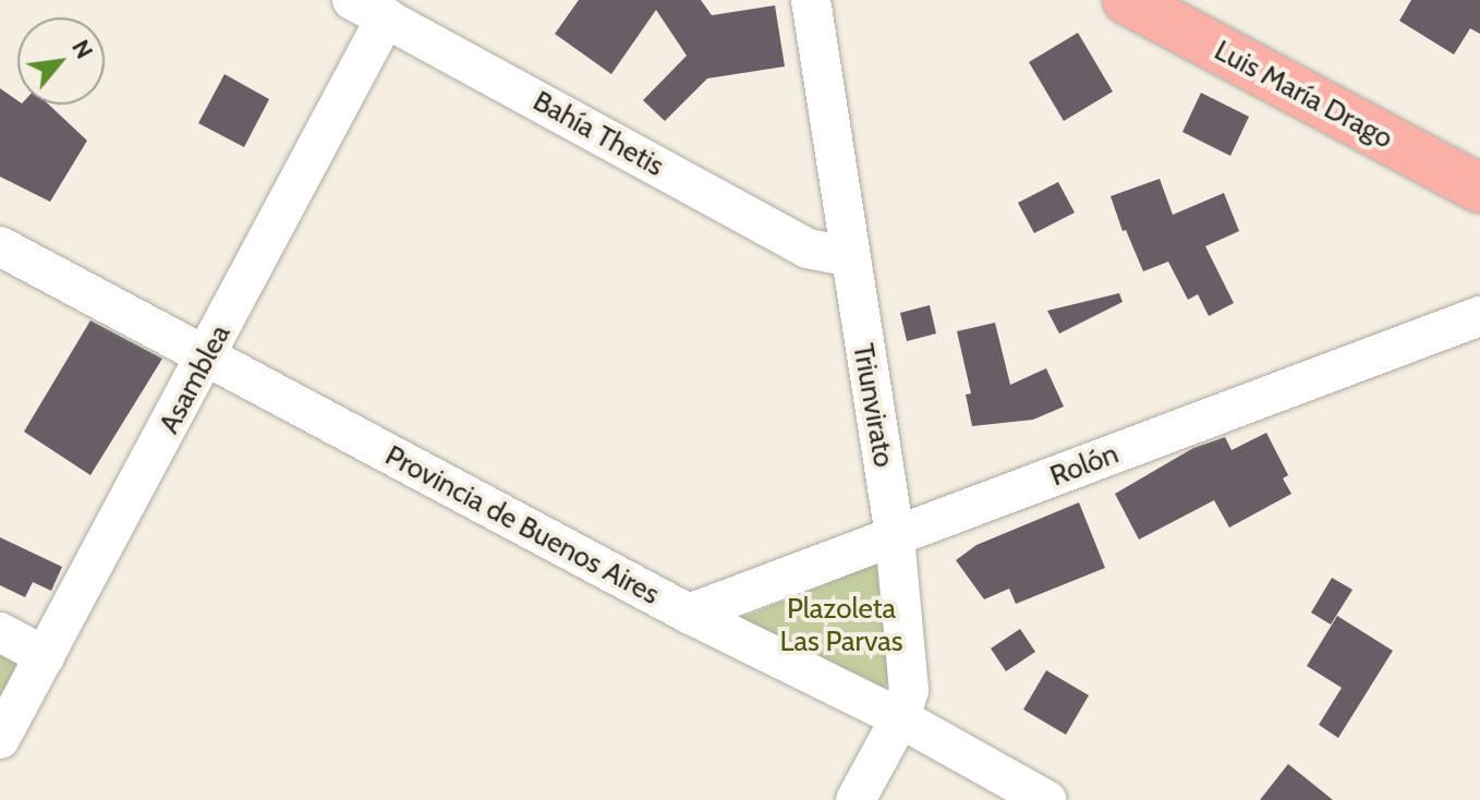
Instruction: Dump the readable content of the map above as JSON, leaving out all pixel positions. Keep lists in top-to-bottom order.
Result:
{
  "streets": {
    "main road": ["Luis María Drago"],
    "street": [
      "Bahía Thetis",
      "Asamblea",
      "Triunvirato",
      "Rolón",
      "Provincia de Buenos Aires"
    ]
  },
  "crossings": [
    ["Bahía Thetis", "Asamblea"],
    ["Bahía Thetis", "Triunvirato"],
    ["Asamblea", "Provincia de Buenos Aires"],
    ["Triunvirato", "Rolón"],
    ["Triunvirato", "Provincia de Buenos Aires"],
    ["Rolón", "Provincia de Buenos Aires"]
  ],
  "parks": ["Plazoleta Las Parvas"],
  "north": "top right"
}
